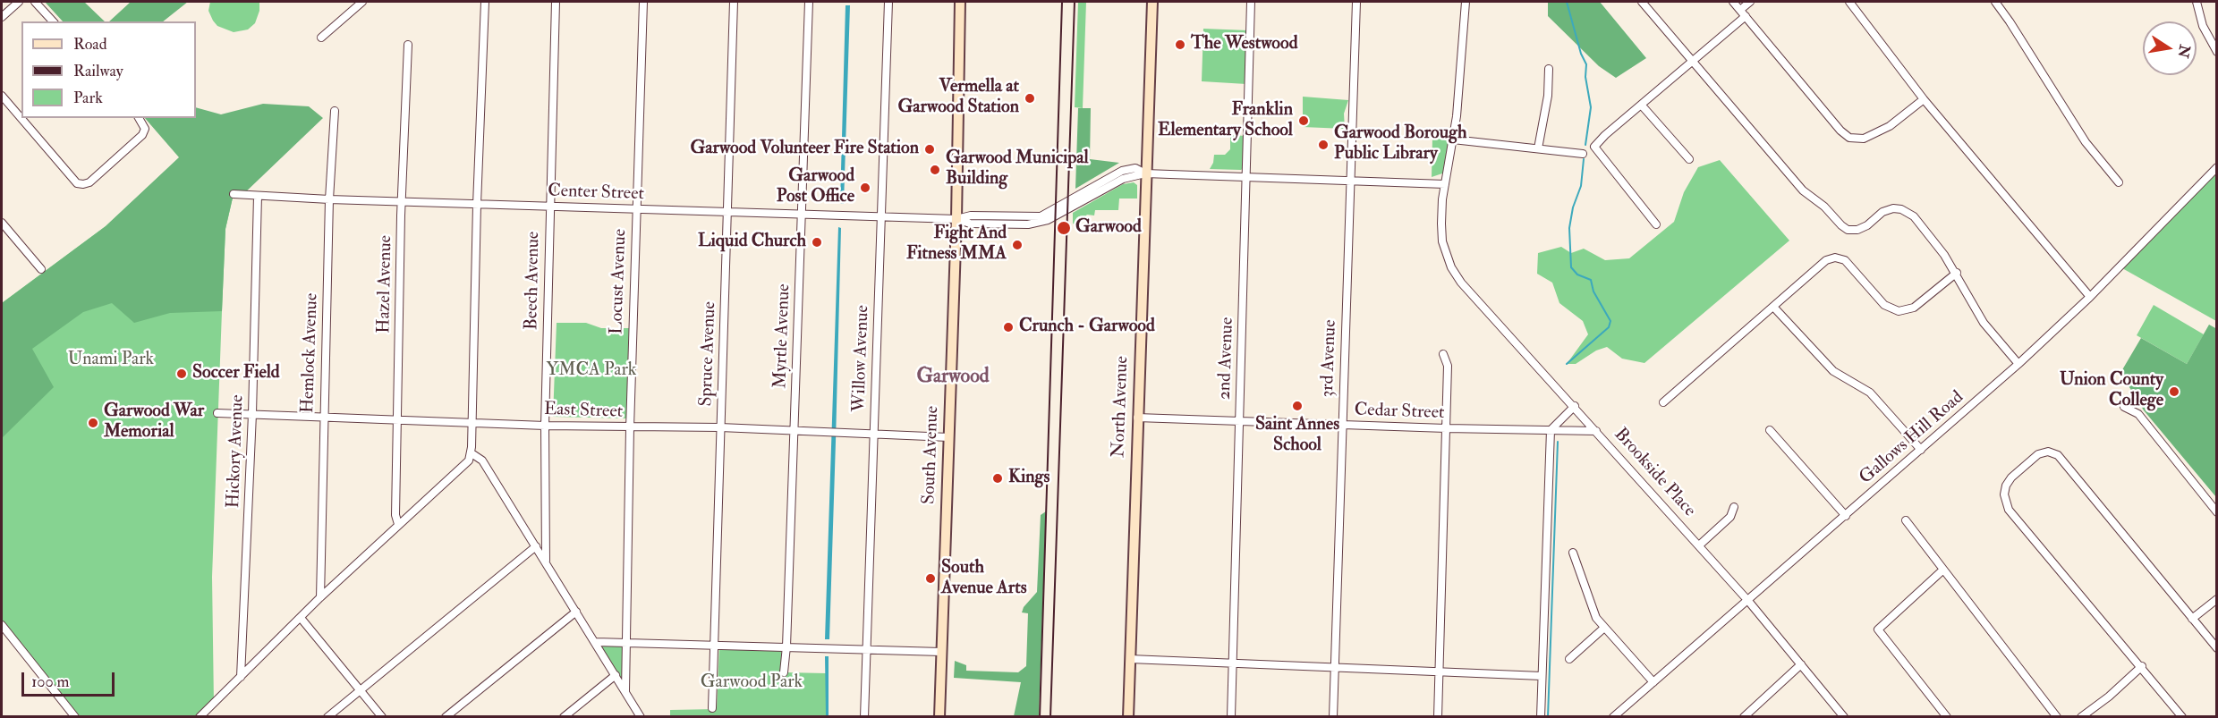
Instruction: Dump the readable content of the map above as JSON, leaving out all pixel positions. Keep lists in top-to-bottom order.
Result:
{
  "streets": {
    "main road": ["North Avenue", "South Avenue"],
    "street": [
      "Center Street",
      "Beech Avenue",
      "Locust Avenue",
      "Hazel Avenue",
      "Myrtle Avenue",
      "Hemlock Avenue",
      "Spruce Avenue",
      "Willow Avenue",
      "2nd Avenue",
      "3rd Avenue",
      "East Street",
      "Cedar Street",
      "Gallows Hill Road",
      "Hickory Avenue",
      "Brookside Place"
    ]
  },
  "crossings": [
    ["Center Street", "Beech Avenue"],
    ["Center Street", "Locust Avenue"],
    ["Center Street", "Hazel Avenue"],
    ["Center Street", "Myrtle Avenue"],
    ["Center Street", "Hemlock Avenue"],
    ["Center Street", "Spruce Avenue"],
    ["Center Street", "Willow Avenue"],
    ["Center Street", "2nd Avenue"],
    ["Center Street", "3rd Avenue"],
    ["Center Street", "North Avenue"],
    ["Center Street", "Hickory Avenue"],
    ["Center Street", "South Avenue"],
    ["Center Street", "Brookside Place"],
    ["Beech Avenue", "East Street"],
    ["Locust Avenue", "East Street"],
    ["Hazel Avenue", "East Street"],
    ["Myrtle Avenue", "East Street"],
    ["Hemlock Avenue", "East Street"],
    ["Spruce Avenue", "East Street"],
    ["Willow Avenue", "East Street"],
    ["2nd Avenue", "Cedar Street"],
    ["3rd Avenue", "Cedar Street"],
    ["North Avenue", "Cedar Street"],
    ["East Street", "Hickory Avenue"],
    ["East Street", "South Avenue"],
    ["Cedar Street", "Brookside Place"],
    ["Gallows Hill Road", "Brookside Place"]
  ],
  "districts": ["Garwood"],
  "parks": ["Unami Park", "YMCA Park", "Garwood Park"],
  "places": [
    "The Westwood",
    "Vermella at Garwood Station",
    "Franklin Elementary School",
    "Garwood Borough Public Library",
    "Garwood Volunteer Fire Station",
    "Garwood Municipal Building",
    "Garwood Post Office",
    "Garwood",
    "Liquid Church",
    "Fight And Fitness MMA",
    "Crunch - Garwood",
    "Soccer Field",
    "Union County College",
    "Saint Annes School",
    "Garwood War Memorial",
    "Kings",
    "South Avenue Arts"
  ],
  "legend": ["Road", "Railway", "Park"],
  "scale_bar": "100 m",
  "north": "right"
}
